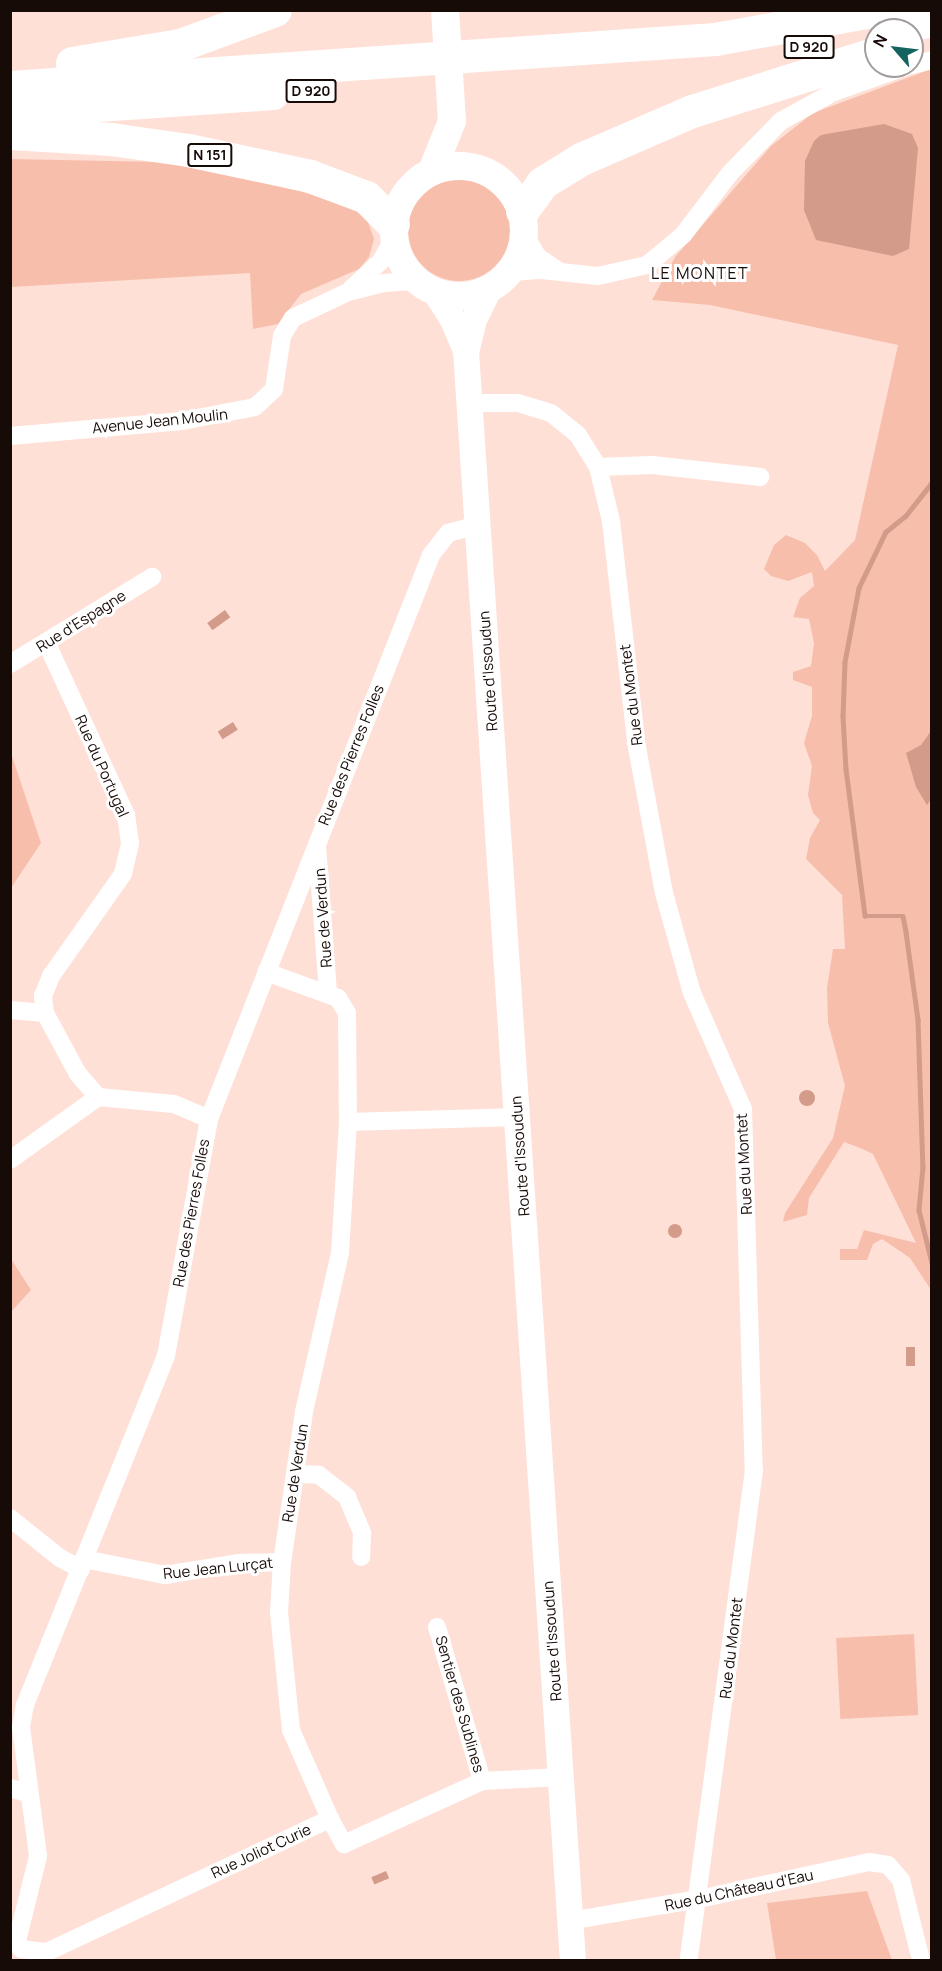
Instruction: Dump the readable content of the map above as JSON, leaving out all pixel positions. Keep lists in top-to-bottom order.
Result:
{
  "streets": {
    "highway": ["D 920", "N 151"],
    "main road": ["Route d'Issoudun"],
    "street": [
      "Avenue Jean Moulin",
      "Rue d'Espagne",
      "Rue du Montet",
      "Rue des Pierres Folles",
      "Rue du Portugal",
      "Rue de Verdun",
      "Rue Jean Lurçat",
      "Sentier des Sublines",
      "Rue Joliot Curie",
      "Rue du Château d'Eau"
    ]
  },
  "crossings": [
    ["D 920", "N 151"],
    ["D 920", "Avenue Jean Moulin"],
    ["D 920", "Route d'Issoudun"],
    ["N 151", "Avenue Jean Moulin"],
    ["N 151", "Route d'Issoudun"],
    ["Avenue Jean Moulin", "Route d'Issoudun"],
    ["Rue d'Espagne", "Rue du Portugal"],
    ["Route d'Issoudun", "Rue du Montet"],
    ["Route d'Issoudun", "Rue des Pierres Folles"],
    ["Route d'Issoudun", "Rue Joliot Curie"],
    ["Route d'Issoudun", "Rue du Château d'Eau"],
    ["Rue du Montet", "Rue du Château d'Eau"],
    ["Rue des Pierres Folles", "Rue de Verdun"],
    ["Rue des Pierres Folles", "Rue Jean Lurçat"],
    ["Rue des Pierres Folles", "Rue Joliot Curie"],
    ["Rue de Verdun", "Rue Jean Lurçat"],
    ["Rue de Verdun", "Rue Joliot Curie"],
    ["Sentier des Sublines", "Rue Joliot Curie"]
  ],
  "districts": ["LE MONTET"],
  "north": "top left"
}
